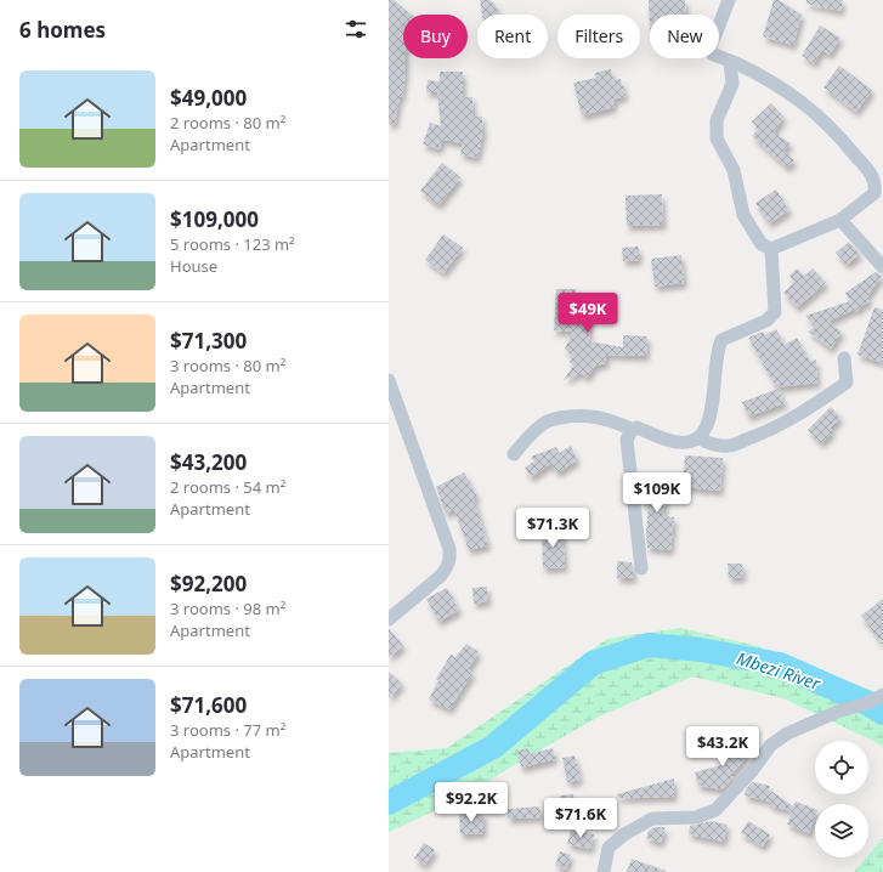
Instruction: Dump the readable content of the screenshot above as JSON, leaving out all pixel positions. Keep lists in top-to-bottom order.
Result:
{
  "water": ["Mbezi River"],
  "page": {
    "heading": "6 homes",
    "chip": [
      "Buy",
      "Rent",
      "Filters",
      "New"
    ],
    "list": [
      {
        "name": "$49,000",
        "note": "2 rooms · 80 m² · Apartment"
      },
      {
        "name": "$109,000",
        "note": "5 rooms · 123 m² · House"
      },
      {
        "name": "$71,300",
        "note": "3 rooms · 80 m² · Apartment"
      },
      {
        "name": "$43,200",
        "note": "2 rooms · 54 m² · Apartment"
      },
      {
        "name": "$92,200",
        "note": "3 rooms · 98 m² · Apartment"
      },
      {
        "name": "$71,600",
        "note": "3 rooms · 77 m² · Apartment"
      }
    ],
    "price": [
      "$49K",
      "$109K",
      "$71.3K",
      "$43.2K",
      "$92.2K",
      "$71.6K"
    ]
  }
}
